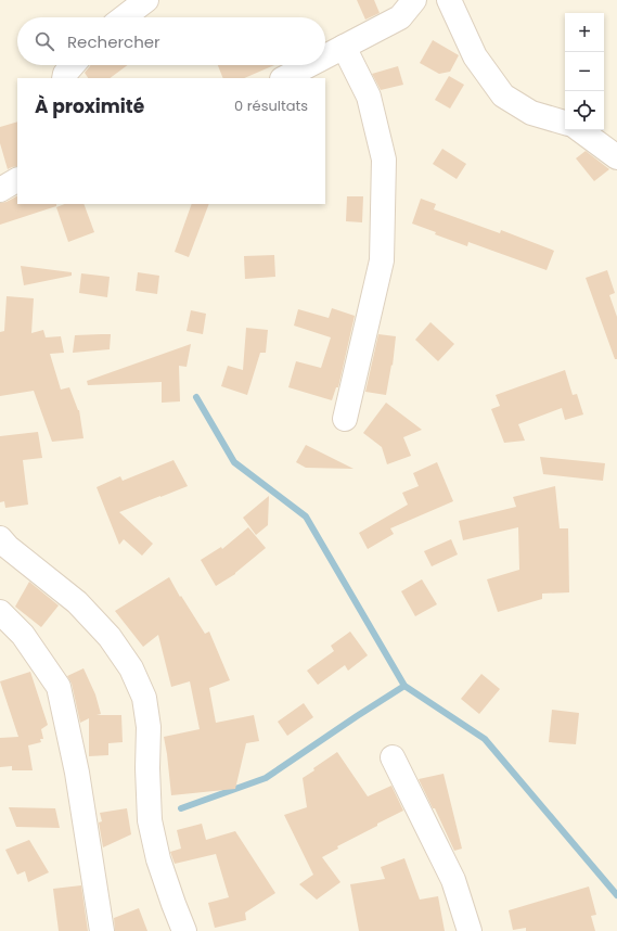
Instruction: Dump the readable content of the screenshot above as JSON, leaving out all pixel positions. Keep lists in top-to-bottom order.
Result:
{
  "page": {
    "map_buttons": ["+", "−"],
    "search": "Rechercher",
    "heading": ["À proximité", "0 résultats"]
  }
}
